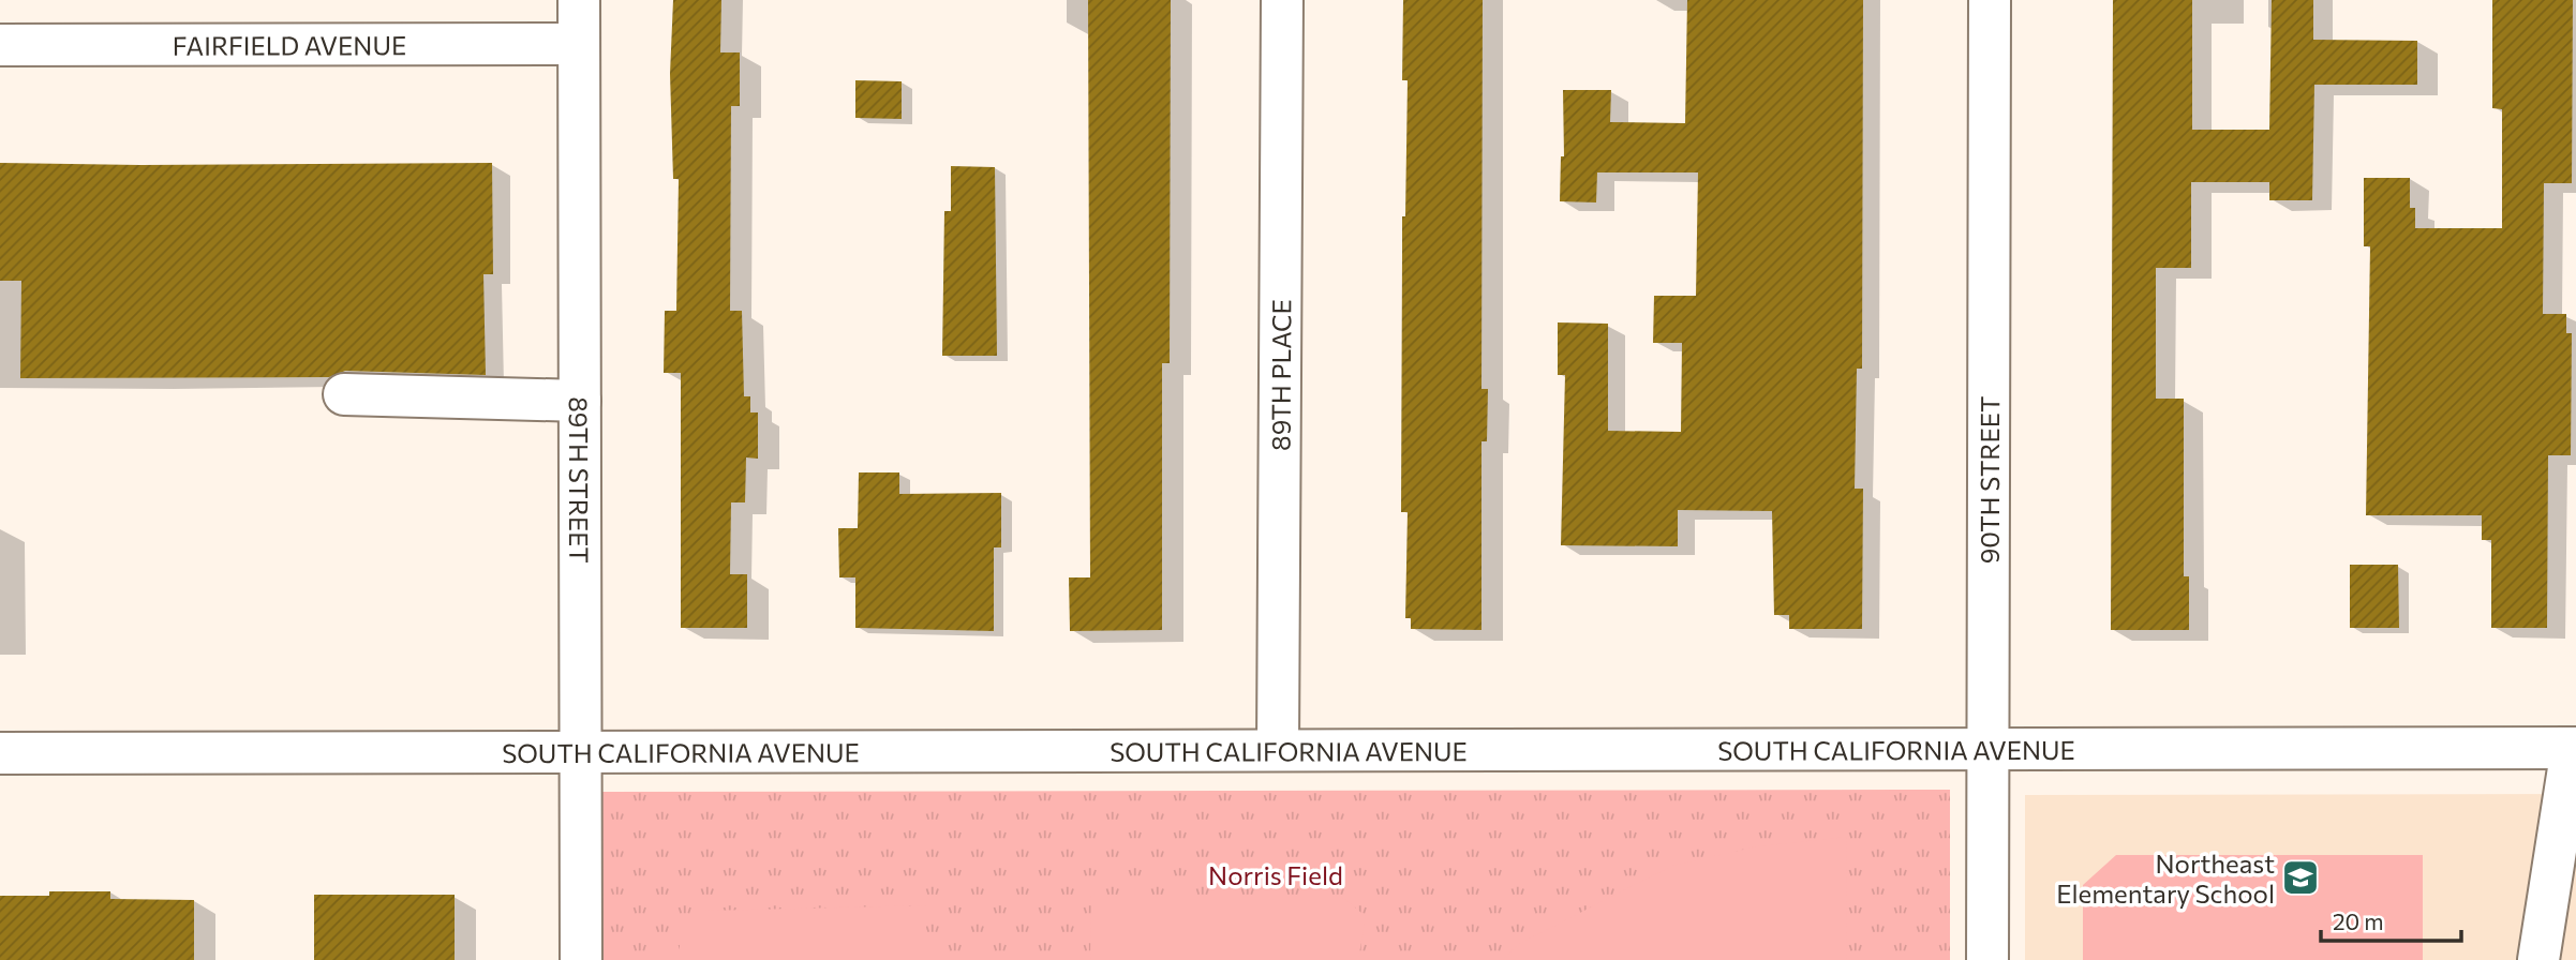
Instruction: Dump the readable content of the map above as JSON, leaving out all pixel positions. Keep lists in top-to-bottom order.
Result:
{
  "streets": {
    "street": [
      "FAIRFIELD AVENUE",
      "89TH PLACE",
      "89TH STREET",
      "90TH STREET",
      "SOUTH CALIFORNIA AVENUE"
    ]
  },
  "crossings": [
    ["FAIRFIELD AVENUE", "89TH STREET"],
    ["89TH PLACE", "SOUTH CALIFORNIA AVENUE"],
    ["89TH STREET", "SOUTH CALIFORNIA AVENUE"],
    ["90TH STREET", "SOUTH CALIFORNIA AVENUE"]
  ],
  "parks": ["Norris Field"],
  "places": {
    "school or university": ["Northeast Elementary School"]
  },
  "scale_bar": "20 m"
}
